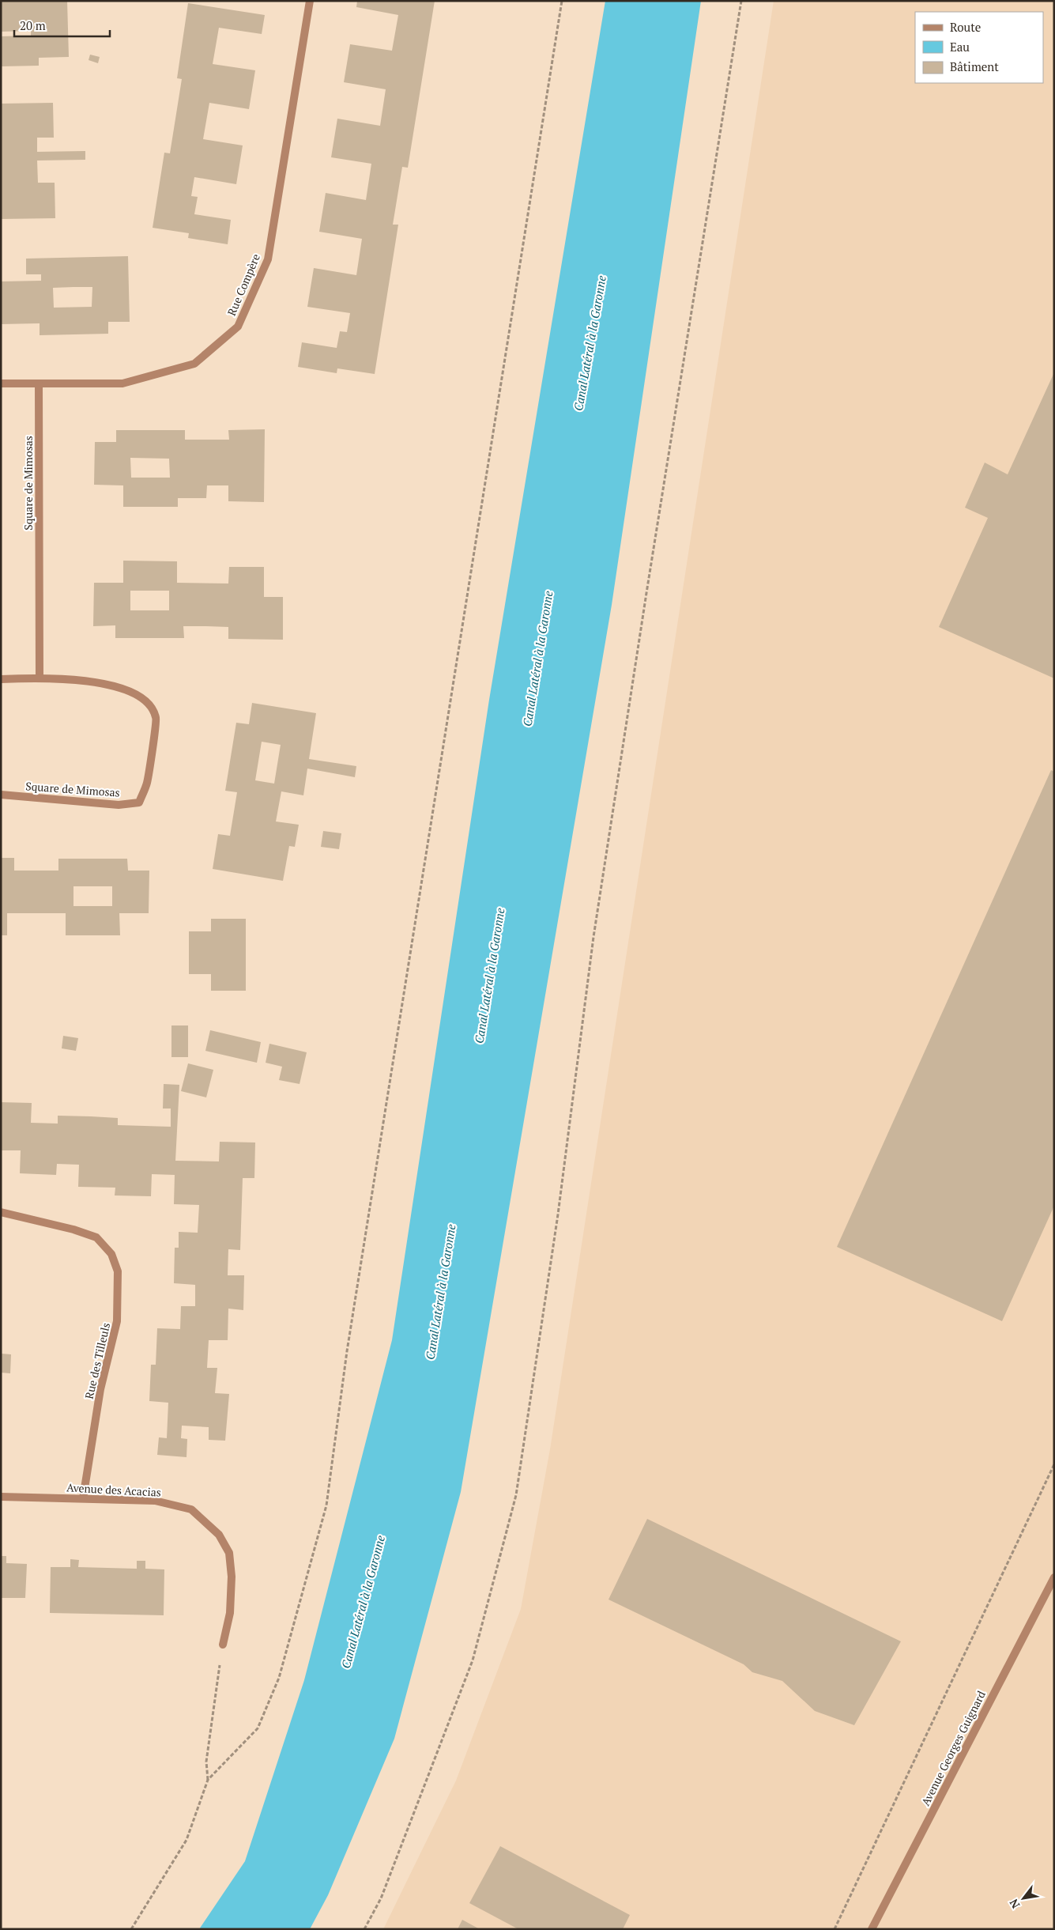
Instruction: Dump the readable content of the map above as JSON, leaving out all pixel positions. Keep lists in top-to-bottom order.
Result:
{
  "streets": {
    "street": [
      "Rue Compère",
      "Square de Mimosas",
      "Rue des Tilleuls",
      "Avenue des Acacias",
      "Avenue Georges Guignard"
    ]
  },
  "crossings": [
    ["Rue Compère", "Square de Mimosas"],
    ["Rue des Tilleuls", "Avenue des Acacias"]
  ],
  "water": ["Canal Latéral à la Garonne"],
  "legend": ["Route", "Eau", "Bâtiment"],
  "scale_bar": "20 m",
  "north": "bottom left"
}
